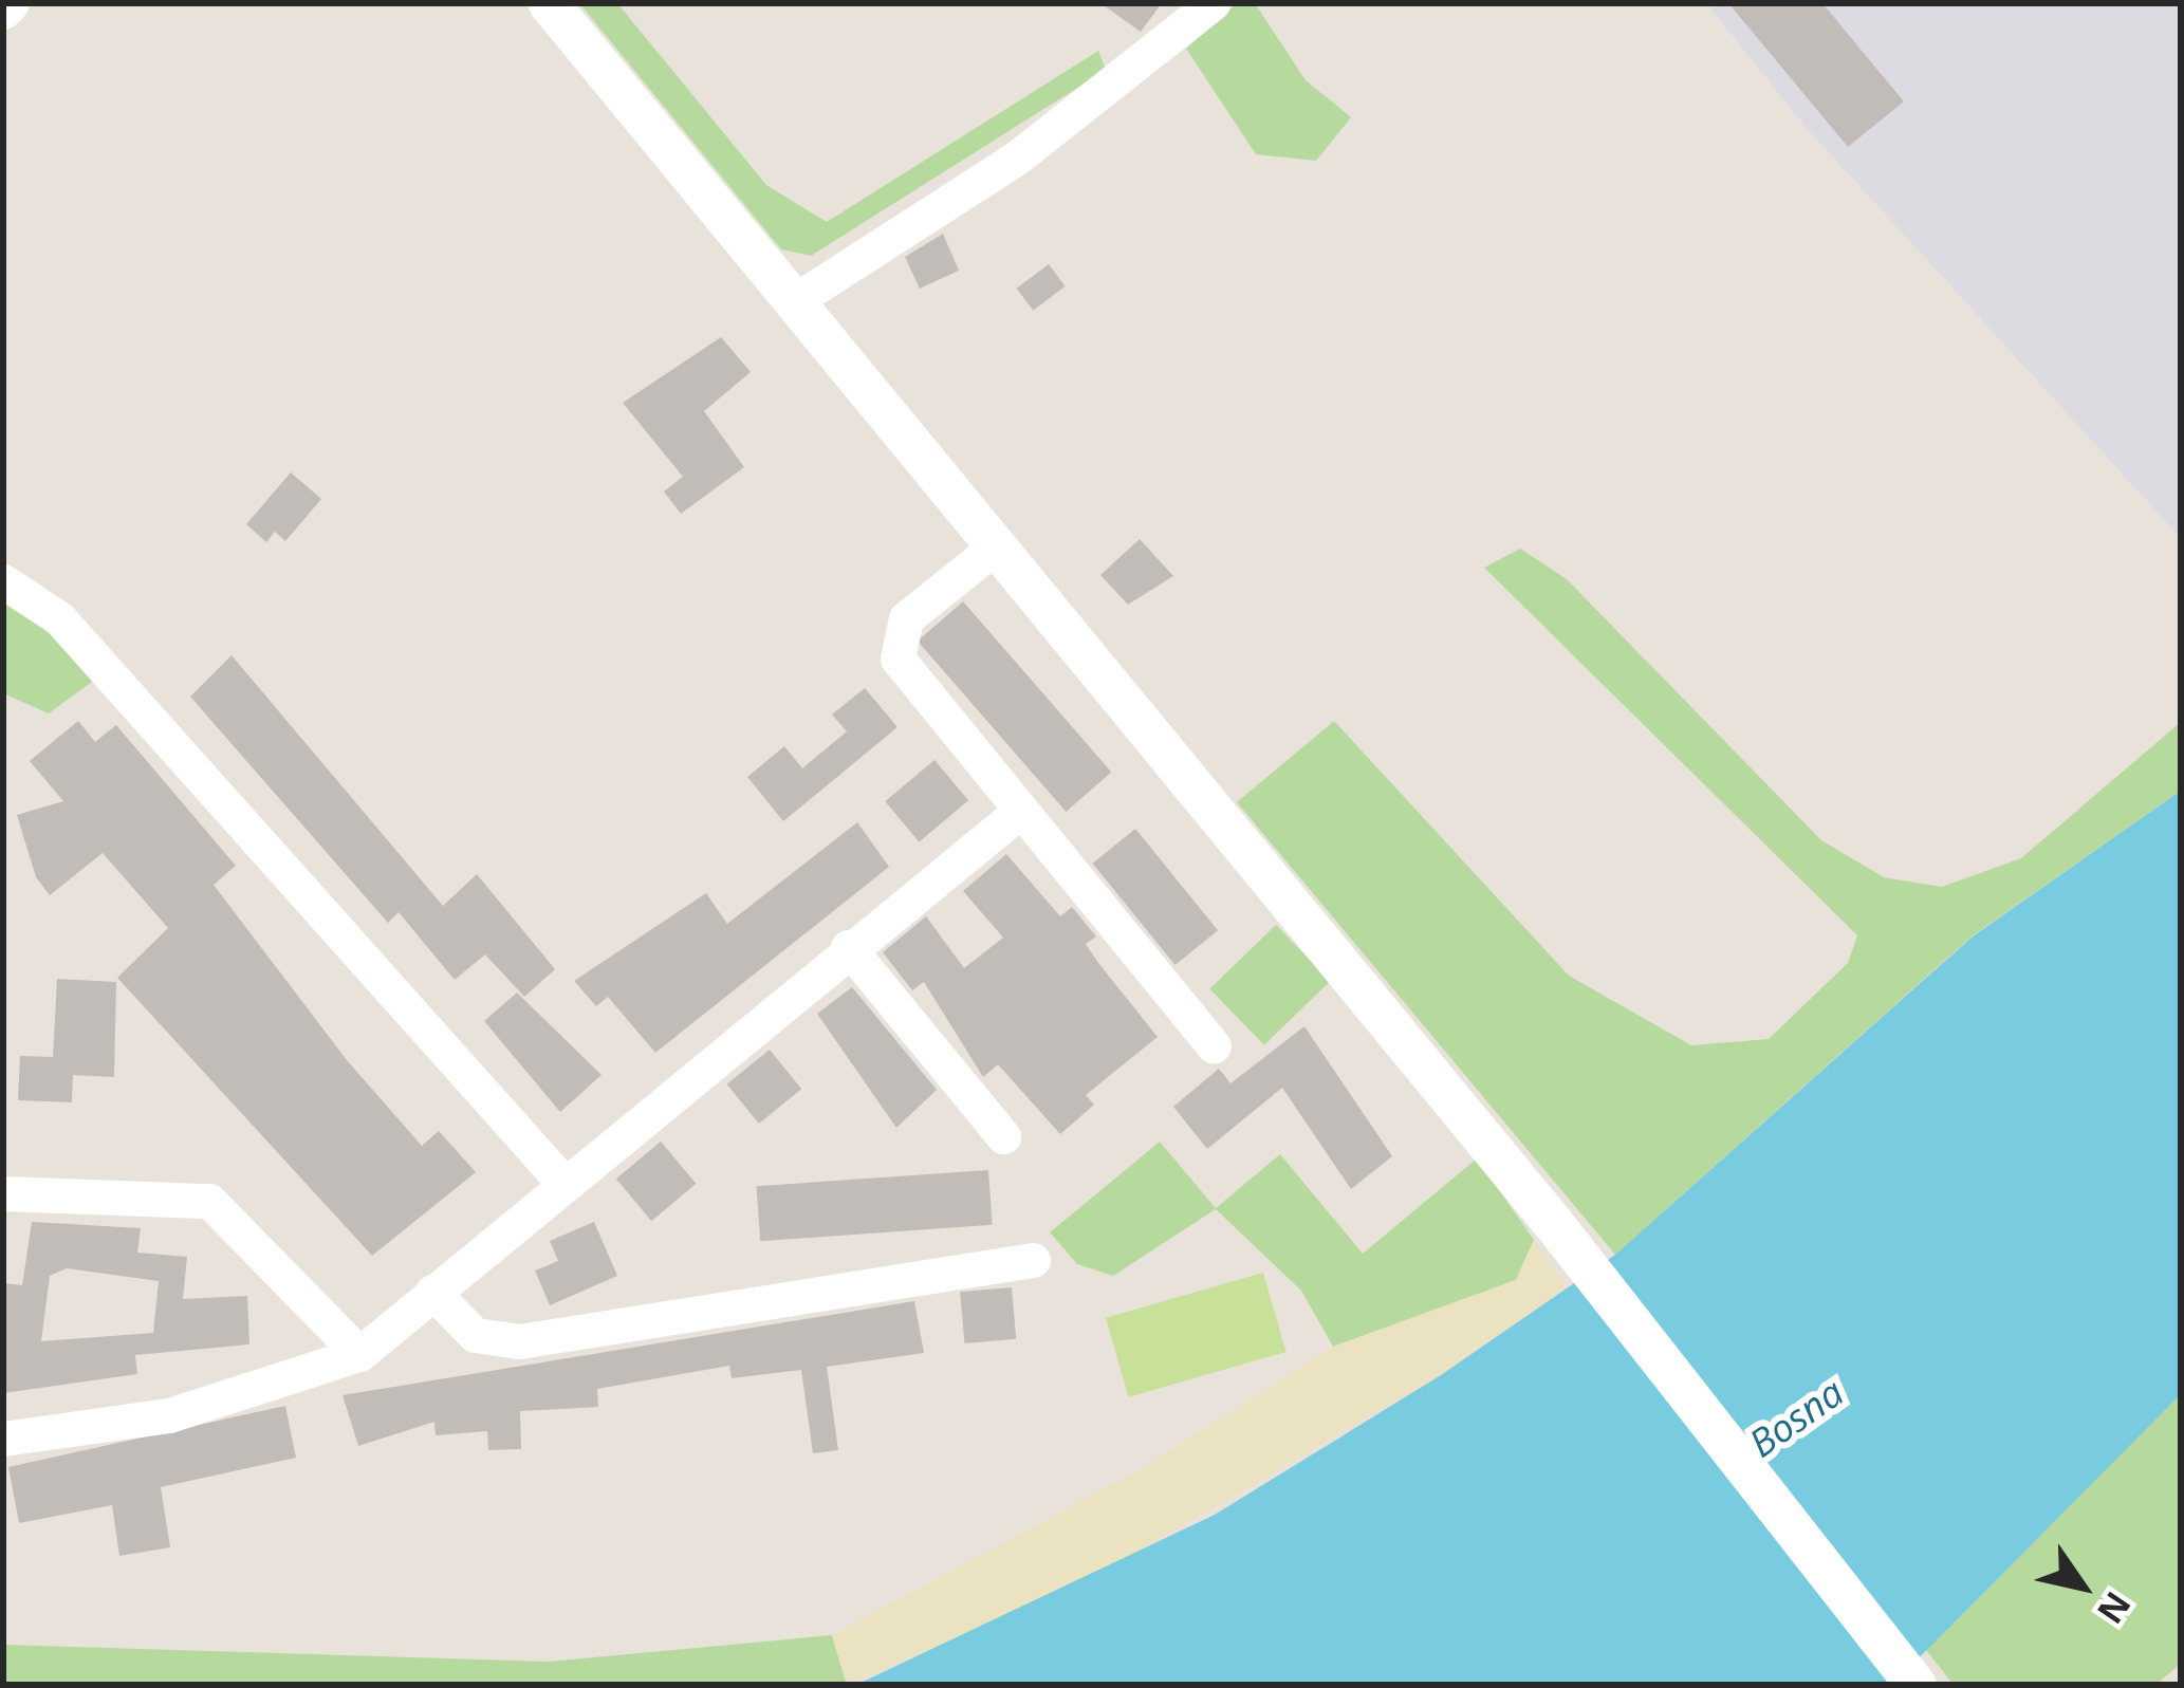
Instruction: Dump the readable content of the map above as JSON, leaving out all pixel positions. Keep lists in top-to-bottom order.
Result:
{
  "water": ["Bosna"],
  "north": "bottom right"
}
